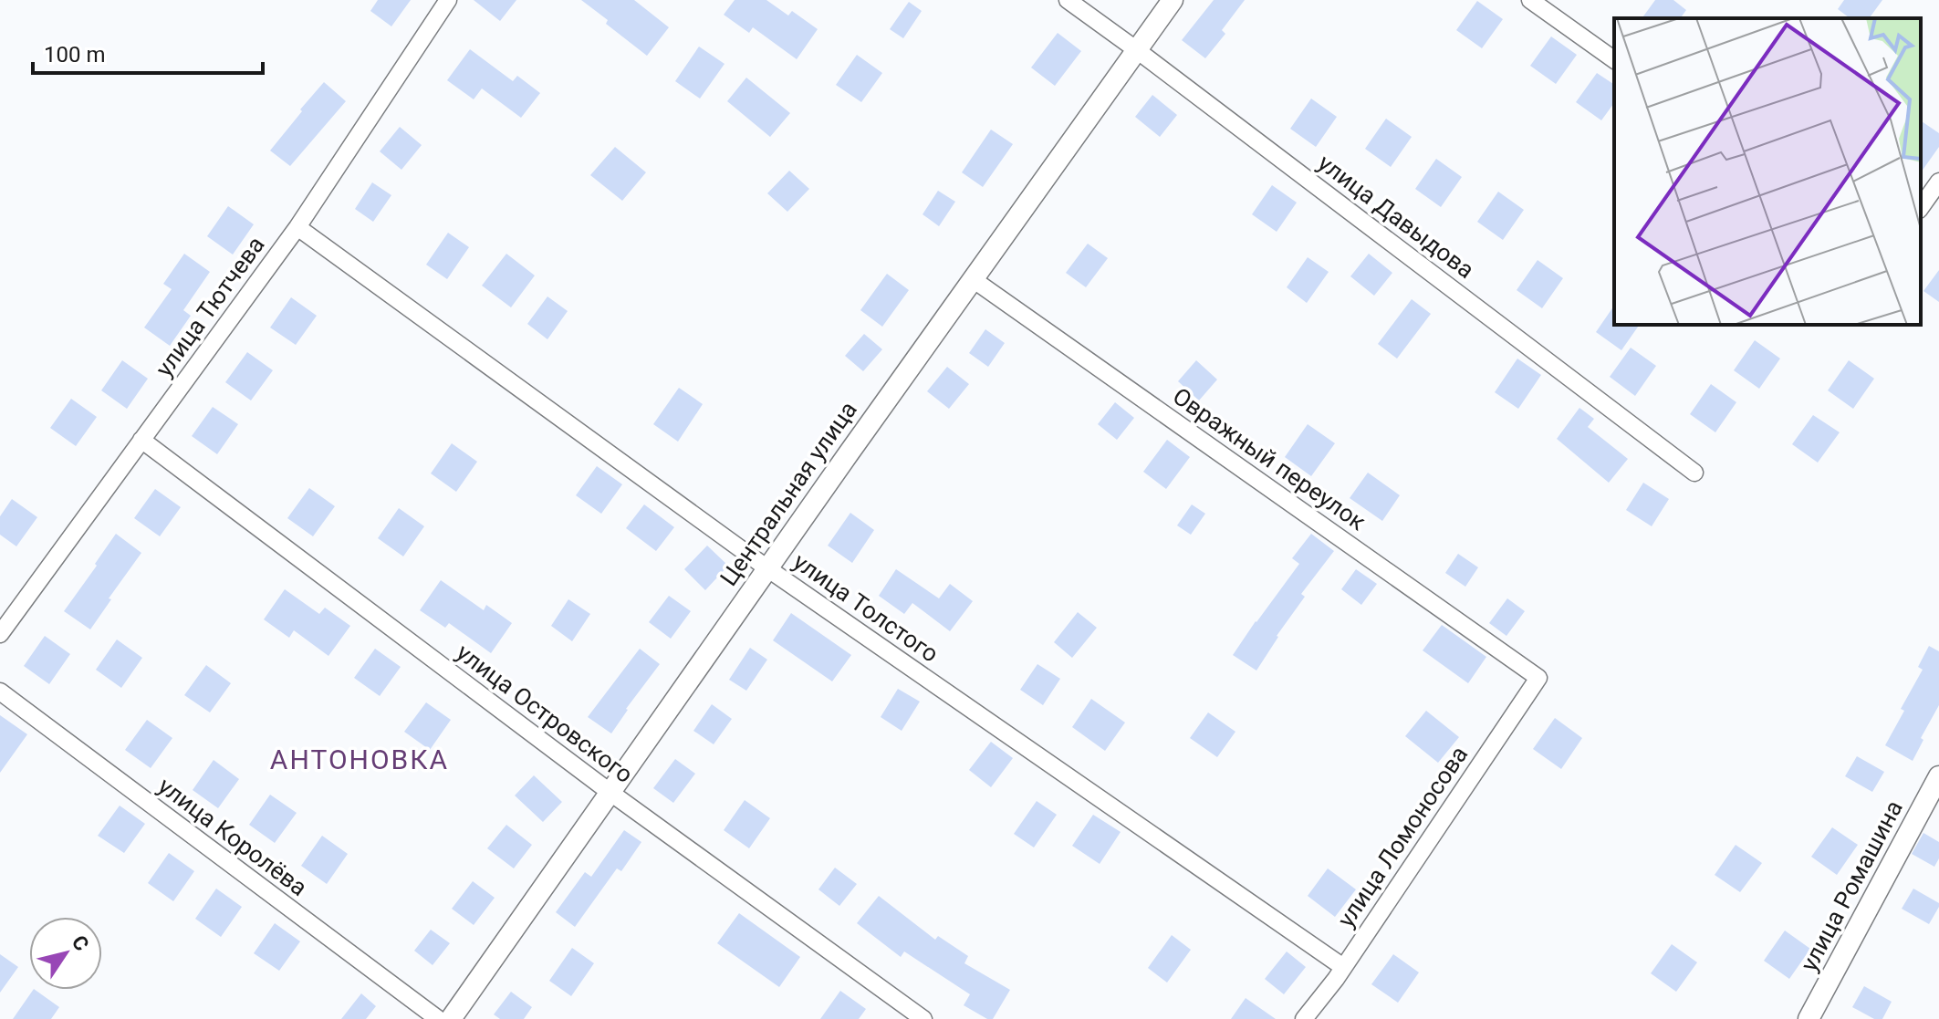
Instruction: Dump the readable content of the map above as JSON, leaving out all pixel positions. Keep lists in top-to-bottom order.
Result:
{
  "streets": {
    "street": [
      "улица Давыдова",
      "улица Тютчева",
      "Овражный переулок",
      "Центральная улица",
      "улица Толстого",
      "улица Островского",
      "улица Королёва",
      "улица Ломоносова",
      "улица Ромашина"
    ]
  },
  "crossings": [
    ["улица Давыдова", "Центральная улица"],
    ["улица Тютчева", "улица Толстого"],
    ["улица Тютчева", "улица Островского"],
    ["Овражный переулок", "Центральная улица"],
    ["Овражный переулок", "улица Ломоносова"],
    ["Центральная улица", "улица Толстого"],
    ["Центральная улица", "улица Островского"],
    ["улица Толстого", "улица Ломоносова"]
  ],
  "districts": ["АНТОНОВКА"],
  "scale_bar": "100 m",
  "north": "top right"
}
